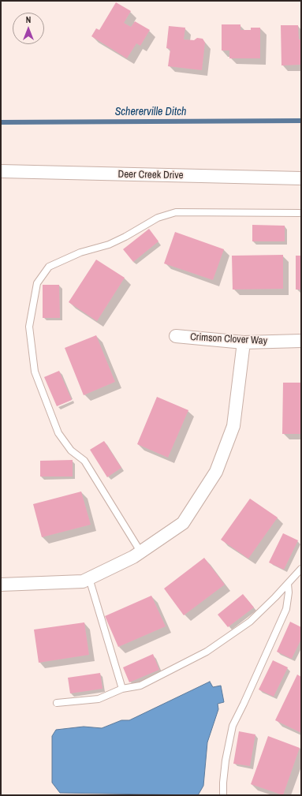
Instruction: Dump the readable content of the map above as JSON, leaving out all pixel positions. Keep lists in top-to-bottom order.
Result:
{
  "streets": {
    "street": ["Deer Creek Drive", "Crimson Clover Way"]
  },
  "water": ["Schererville Ditch"],
  "north": "top"
}
